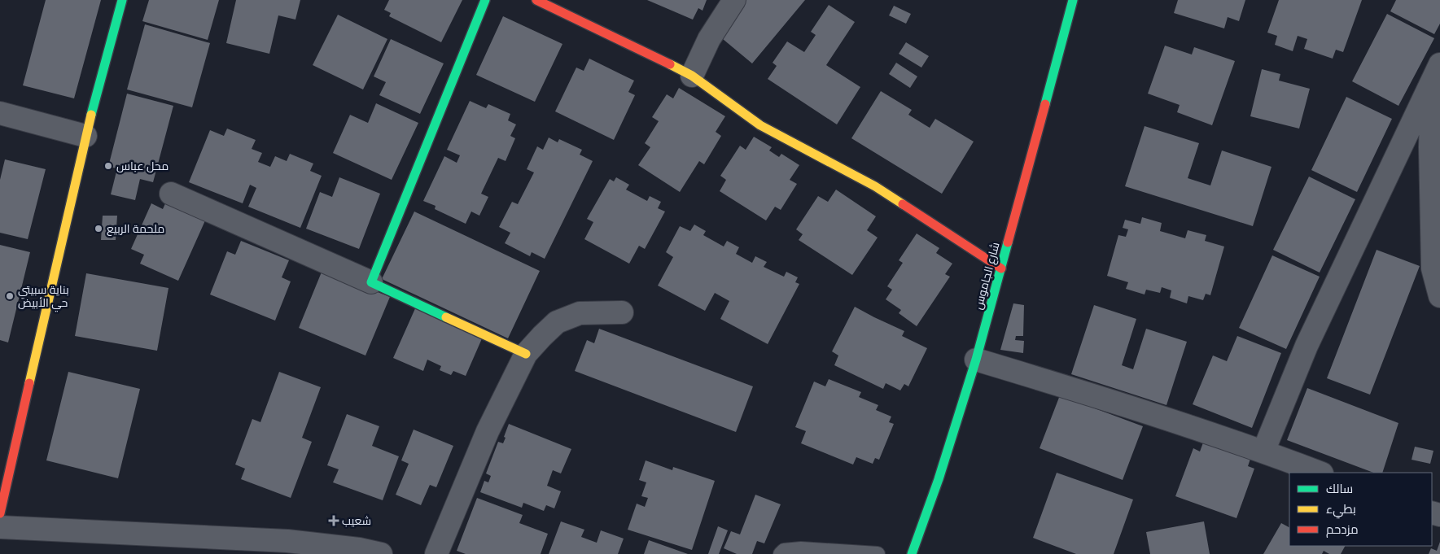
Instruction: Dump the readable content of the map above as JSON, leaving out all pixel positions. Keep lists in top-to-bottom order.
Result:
{
  "streets": {
    "street": ["شارع الجاموس"]
  },
  "places": {
    "other": ["محل عباس", "ملحمة الربيع", "بناية سبيتي حي الأبيض"],
    "health": ["شعيب"]
  },
  "legend": ["سالك", "بطيء", "مزدحم"]
}
